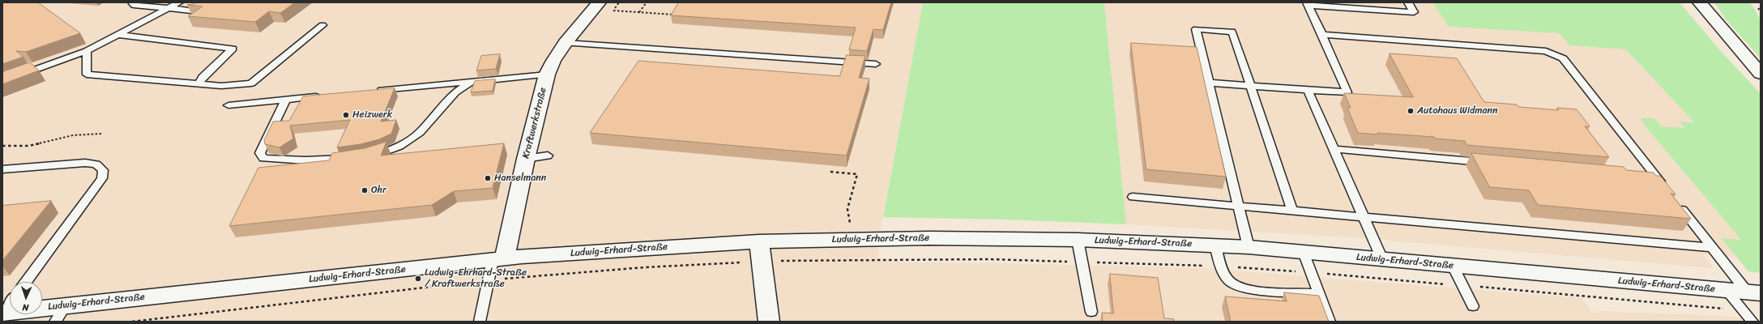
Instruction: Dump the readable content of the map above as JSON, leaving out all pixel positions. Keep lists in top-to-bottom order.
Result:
{
  "streets": {
    "street": ["Kraftwerkstraße", "Ludwig-Erhard-Straße"]
  },
  "crossings": [
    ["Kraftwerkstraße", "Ludwig-Erhard-Straße"]
  ],
  "places": [
    "Autohaus Widmann",
    "Heizwerk",
    "Hanselmann",
    "Ohr",
    "Ludwig-Ehrhard-Straße / Kraftwerkstraße"
  ],
  "north": "bottom"
}
